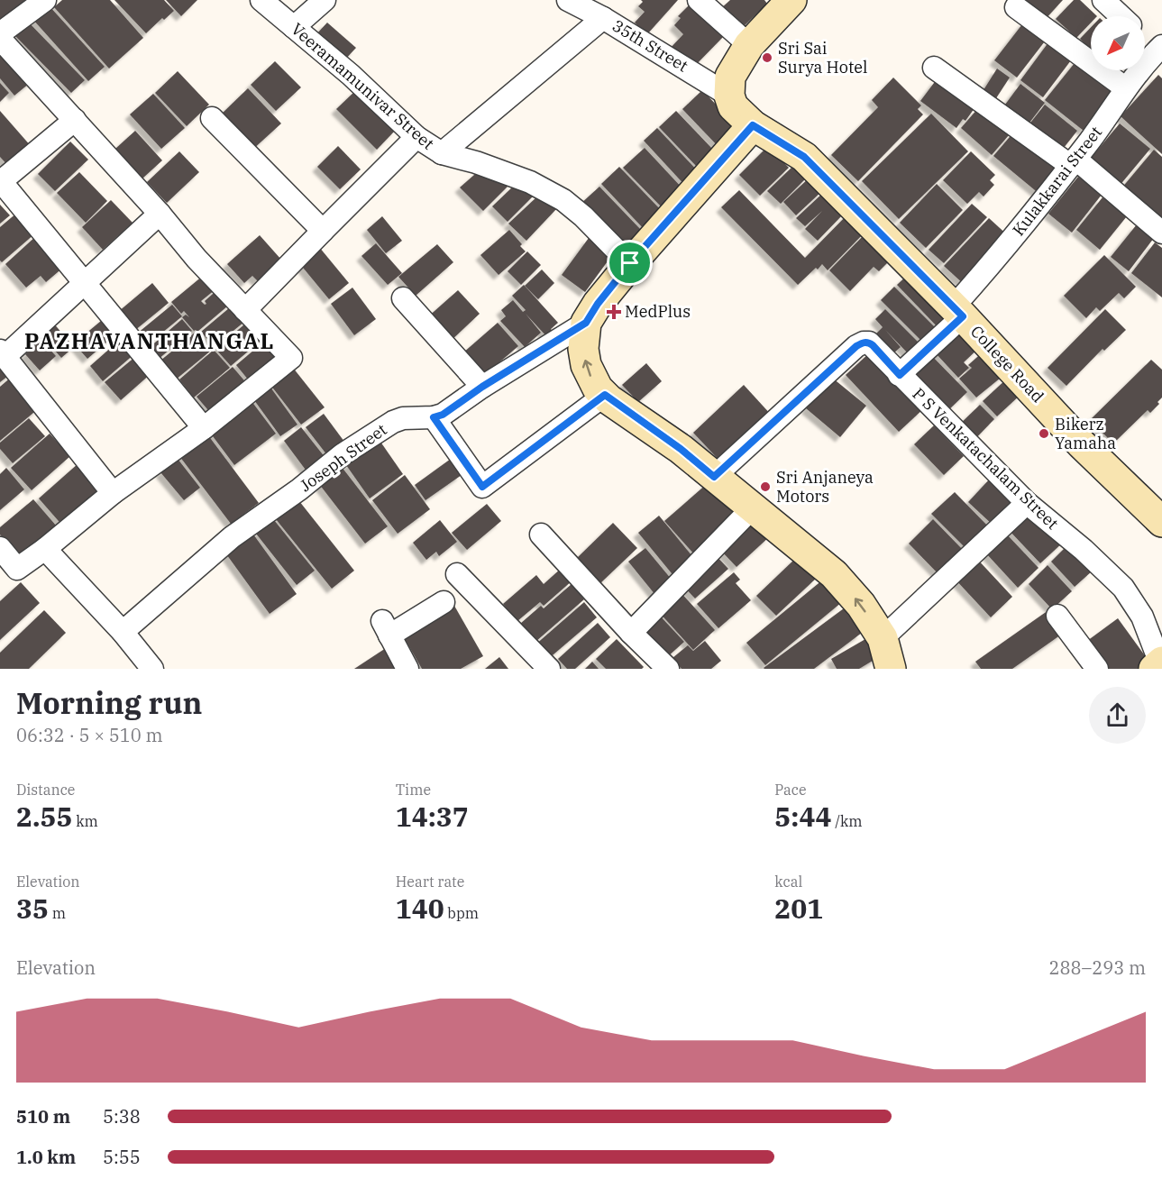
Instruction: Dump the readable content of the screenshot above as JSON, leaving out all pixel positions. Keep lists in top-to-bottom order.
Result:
{
  "streets": {
    "street": [
      "35th Street",
      "Veeramamunivar Street",
      "Kulakkarai Street",
      "College Road",
      "Joseph Street",
      "P S Venkatachalam Street"
    ]
  },
  "crossings": [
    ["35th Street", "College Road"],
    ["Kulakkarai Street", "College Road"],
    ["Kulakkarai Street", "P S Venkatachalam Street"]
  ],
  "districts": ["PAZHAVANTHANGAL"],
  "places": {
    "other": ["Sri Sai Surya Hotel", "Bikerz Yamaha", "Sri Anjaneya Motors"],
    "health": ["MedPlus"]
  },
  "north": "bottom left",
  "page": {
    "heading": ["Morning run", "06:32 · 5 × 510 m"],
    "stats": [
      ["Distance", "2.55 km"],
      ["Time", "14:37"],
      ["Pace", "5:44 /km"],
      ["Elevation", "35 m"],
      ["Heart rate", "140 bpm"],
      ["kcal", "201"]
    ],
    "chart": ["Elevation", "288–293 m"],
    "list": [
      {
        "name": "510 m",
        "note": "5:38"
      },
      {
        "name": "1.0 km",
        "note": "5:55"
      }
    ]
  }
}
